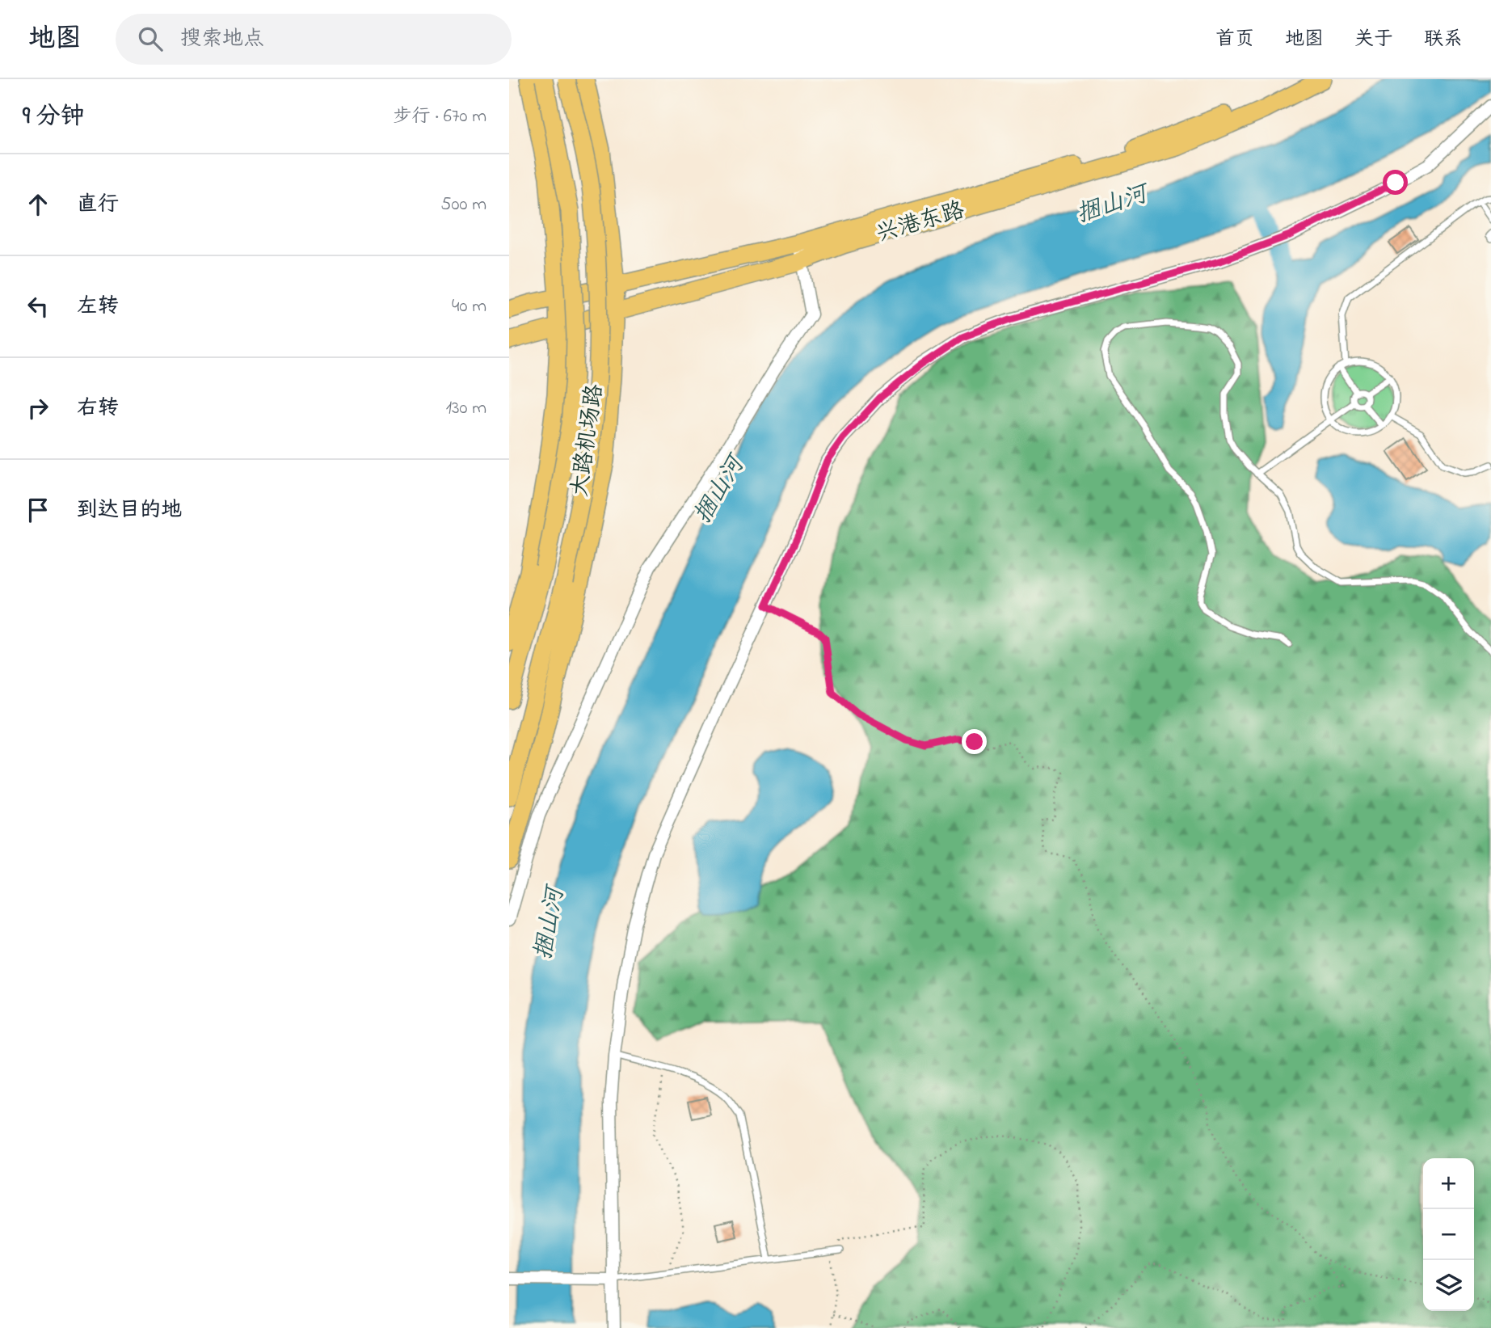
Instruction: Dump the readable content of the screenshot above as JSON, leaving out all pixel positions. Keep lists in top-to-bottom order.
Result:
{
  "streets": {
    "main road": ["兴港东路", "大路机场路"]
  },
  "water": ["捆山河"],
  "page": {
    "header": "地图",
    "search": "搜索地点",
    "nav": [
      "首页",
      "地图",
      "关于",
      "联系"
    ],
    "heading": ["9 分钟", "步行 · 670 m"],
    "list": [
      ["直行", "500 m"],
      ["左转", "40 m"],
      ["右转", "130 m"],
      "到达目的地"
    ],
    "map_buttons": ["+", "−"]
  }
}
